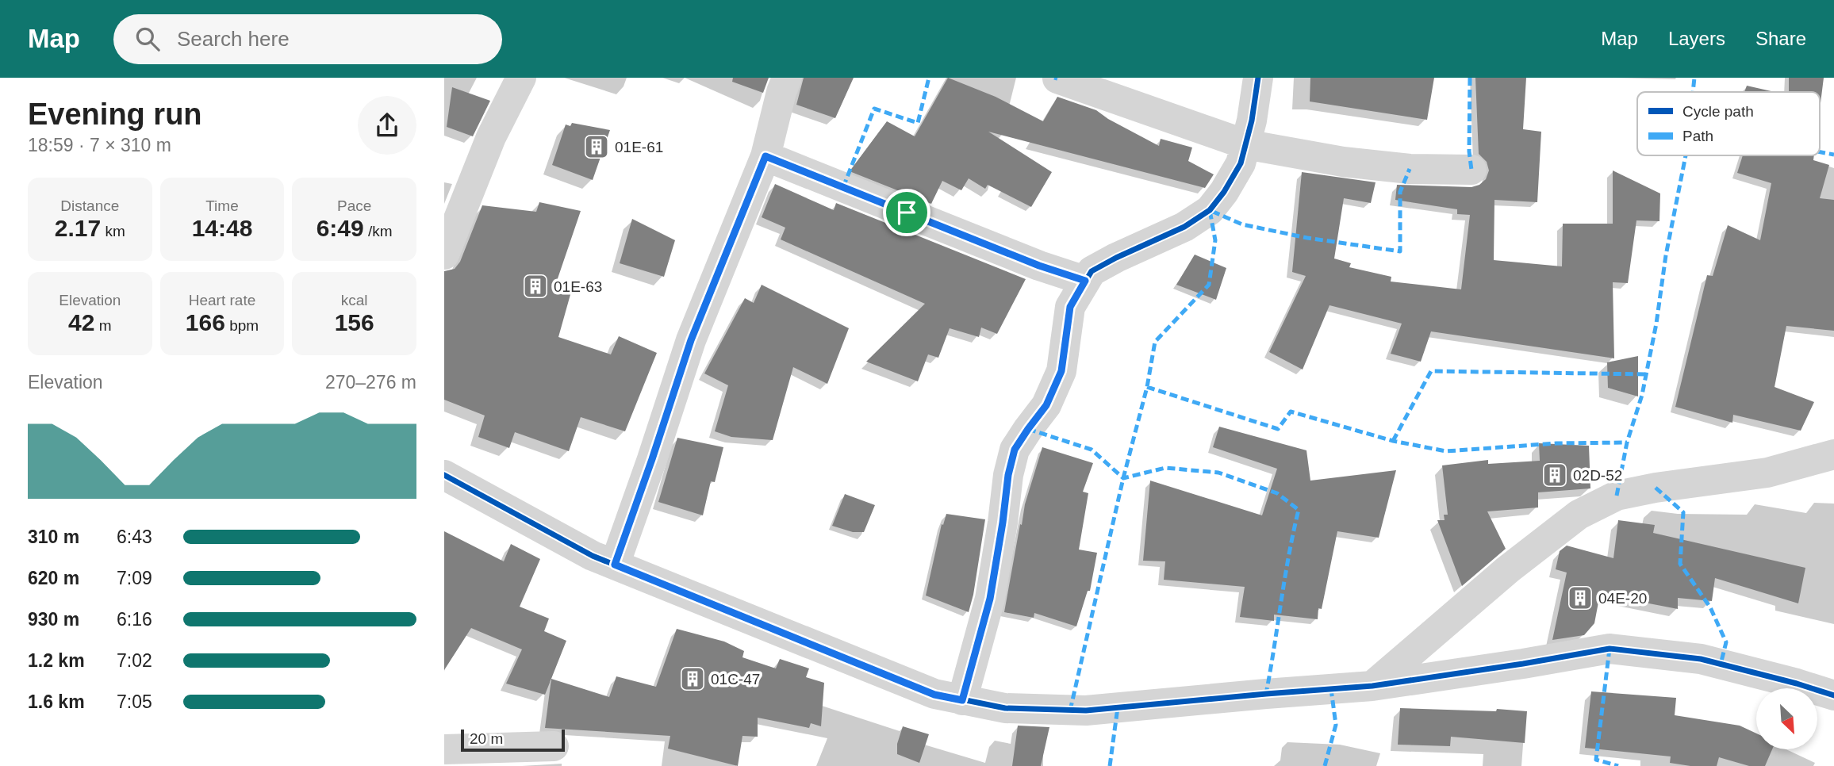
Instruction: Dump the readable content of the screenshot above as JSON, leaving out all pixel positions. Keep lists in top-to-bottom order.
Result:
{
  "places": {
    "building": [
      "01E-61",
      "01E-63",
      "02D-52",
      "04E-20",
      "01C-47"
    ]
  },
  "legend": ["Cycle path", "Path"],
  "scale_bar": "20 m",
  "north": "bottom right",
  "page": {
    "header": "Map",
    "search": "Search here",
    "nav": ["Map", "Layers", "Share"],
    "heading": ["Evening run", "18:59 · 7 × 310 m"],
    "stats": [
      ["Distance", "2.17 km"],
      ["Time", "14:48"],
      ["Pace", "6:49 /km"],
      ["Elevation", "42 m"],
      ["Heart rate", "166 bpm"],
      ["kcal", "156"]
    ],
    "chart": ["Elevation", "270–276 m"],
    "list": [
      {
        "name": "310 m",
        "note": "6:43"
      },
      {
        "name": "620 m",
        "note": "7:09"
      },
      {
        "name": "930 m",
        "note": "6:16"
      },
      {
        "name": "1.2 km",
        "note": "7:02"
      },
      {
        "name": "1.6 km",
        "note": "7:05"
      }
    ],
    "scale": "20 m"
  }
}
